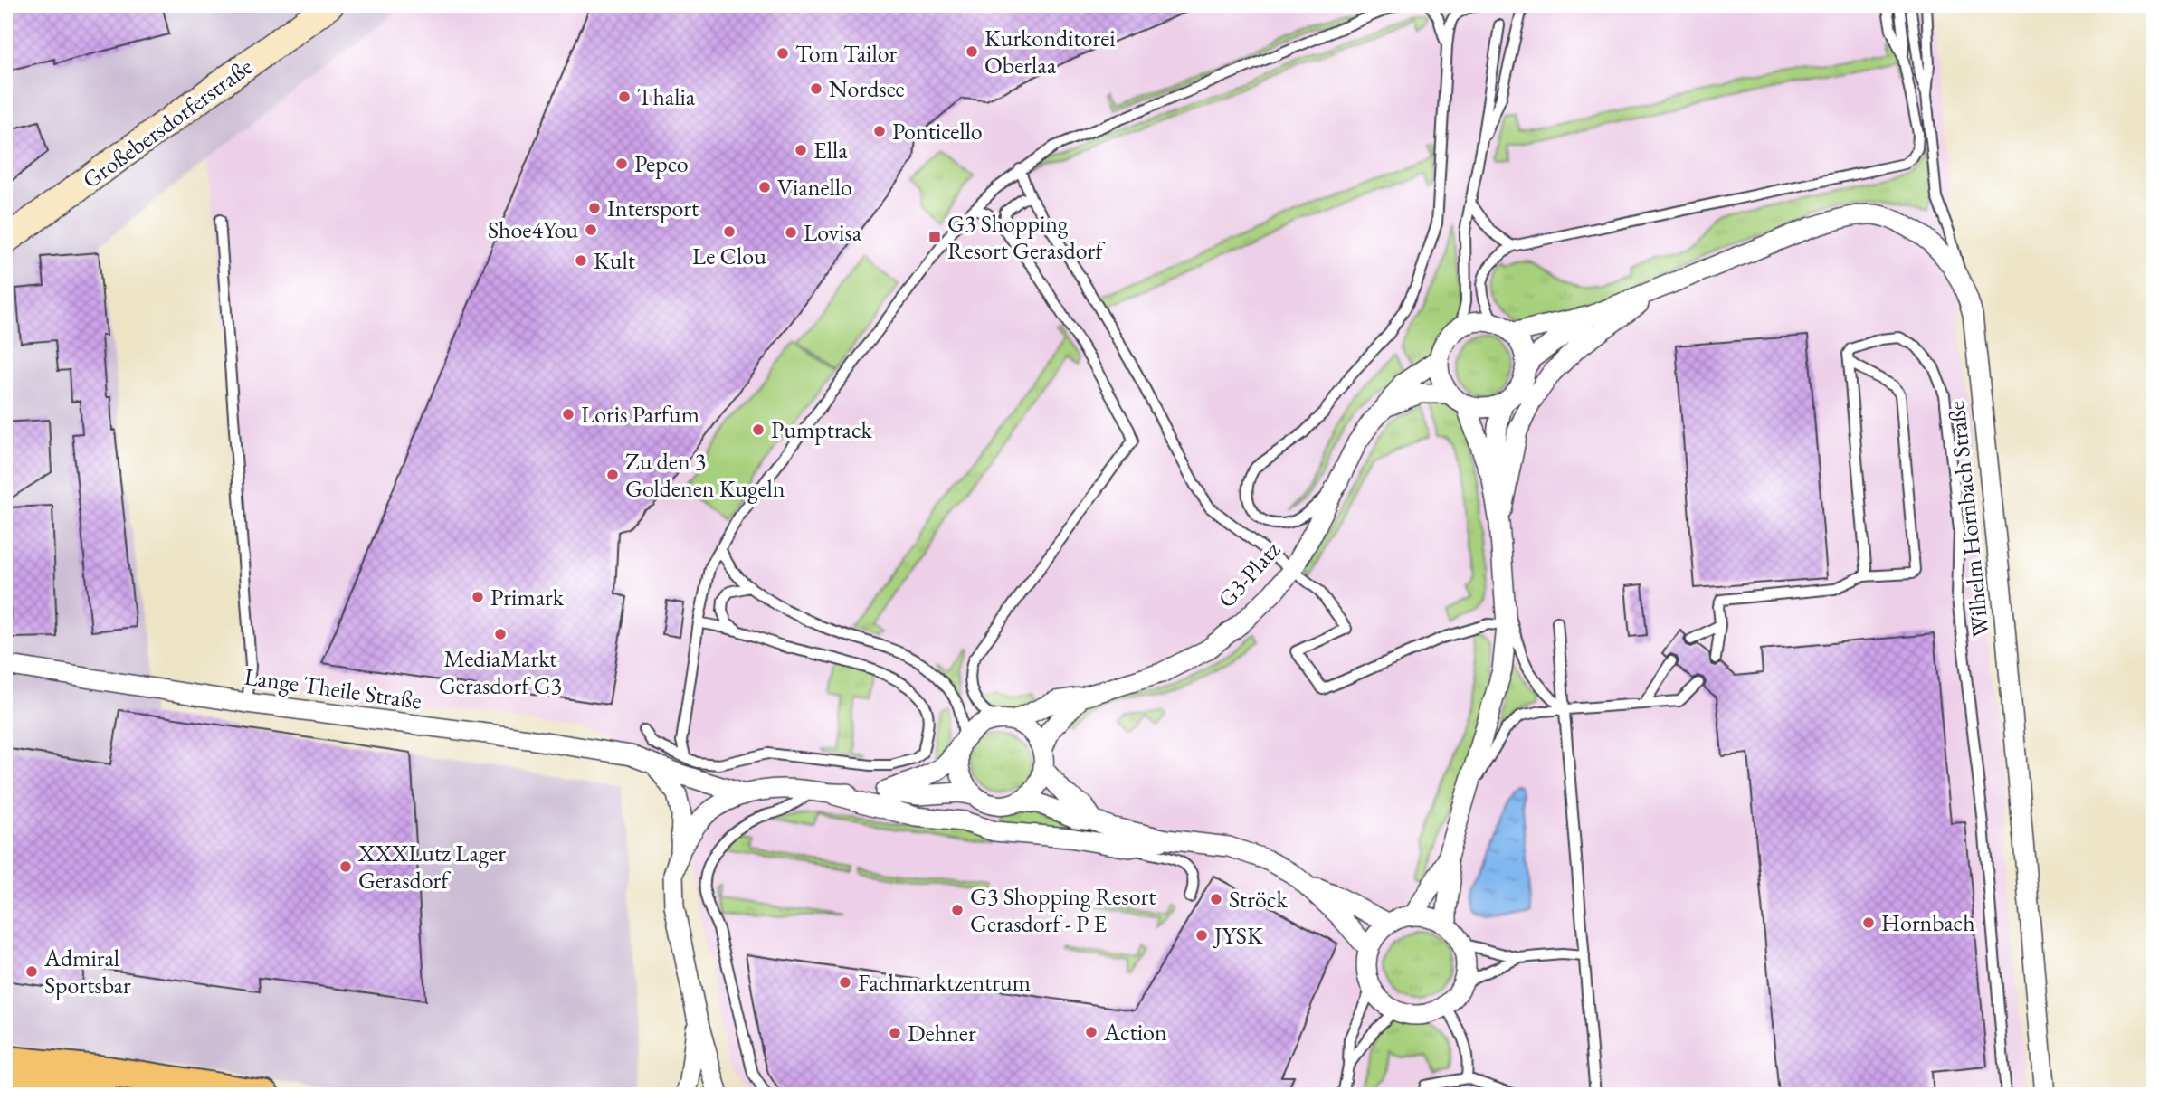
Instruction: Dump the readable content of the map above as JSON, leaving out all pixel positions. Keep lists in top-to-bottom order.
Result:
{
  "streets": {
    "street": [
      "Großebersdorferstraße",
      "Wilhelm Hornbach Straße",
      "G3-Platz",
      "Lange Theile Straße"
    ]
  },
  "crossings": [
    ["Wilhelm Hornbach Straße", "G3-Platz"],
    ["G3-Platz", "Lange Theile Straße"]
  ],
  "places": {
    "other": [
      "Kurkonditorei Oberlaa",
      "Tom Tailor",
      "Nordsee",
      "Thalia",
      "Ponticello",
      "Ella",
      "Pepco",
      "Vianello",
      "Intersport",
      "Shoe4You",
      "Le Clou",
      "Lovisa",
      "Kult",
      "Loris Parfum",
      "Pumptrack",
      "Zu den 3 Goldenen Kugeln",
      "Primark",
      "MediaMarkt Gerasdorf G3",
      "XXXLutz Lager Gerasdorf",
      "Ströck",
      "G3 Shopping Resort Gerasdorf - P E",
      "Hornbach",
      "JYSK",
      "Admiral Sportsbar",
      "Fachmarktzentrum",
      "Action",
      "Dehner"
    ],
    "transit": ["G3 Shopping Resort Gerasdorf"]
  }
}
